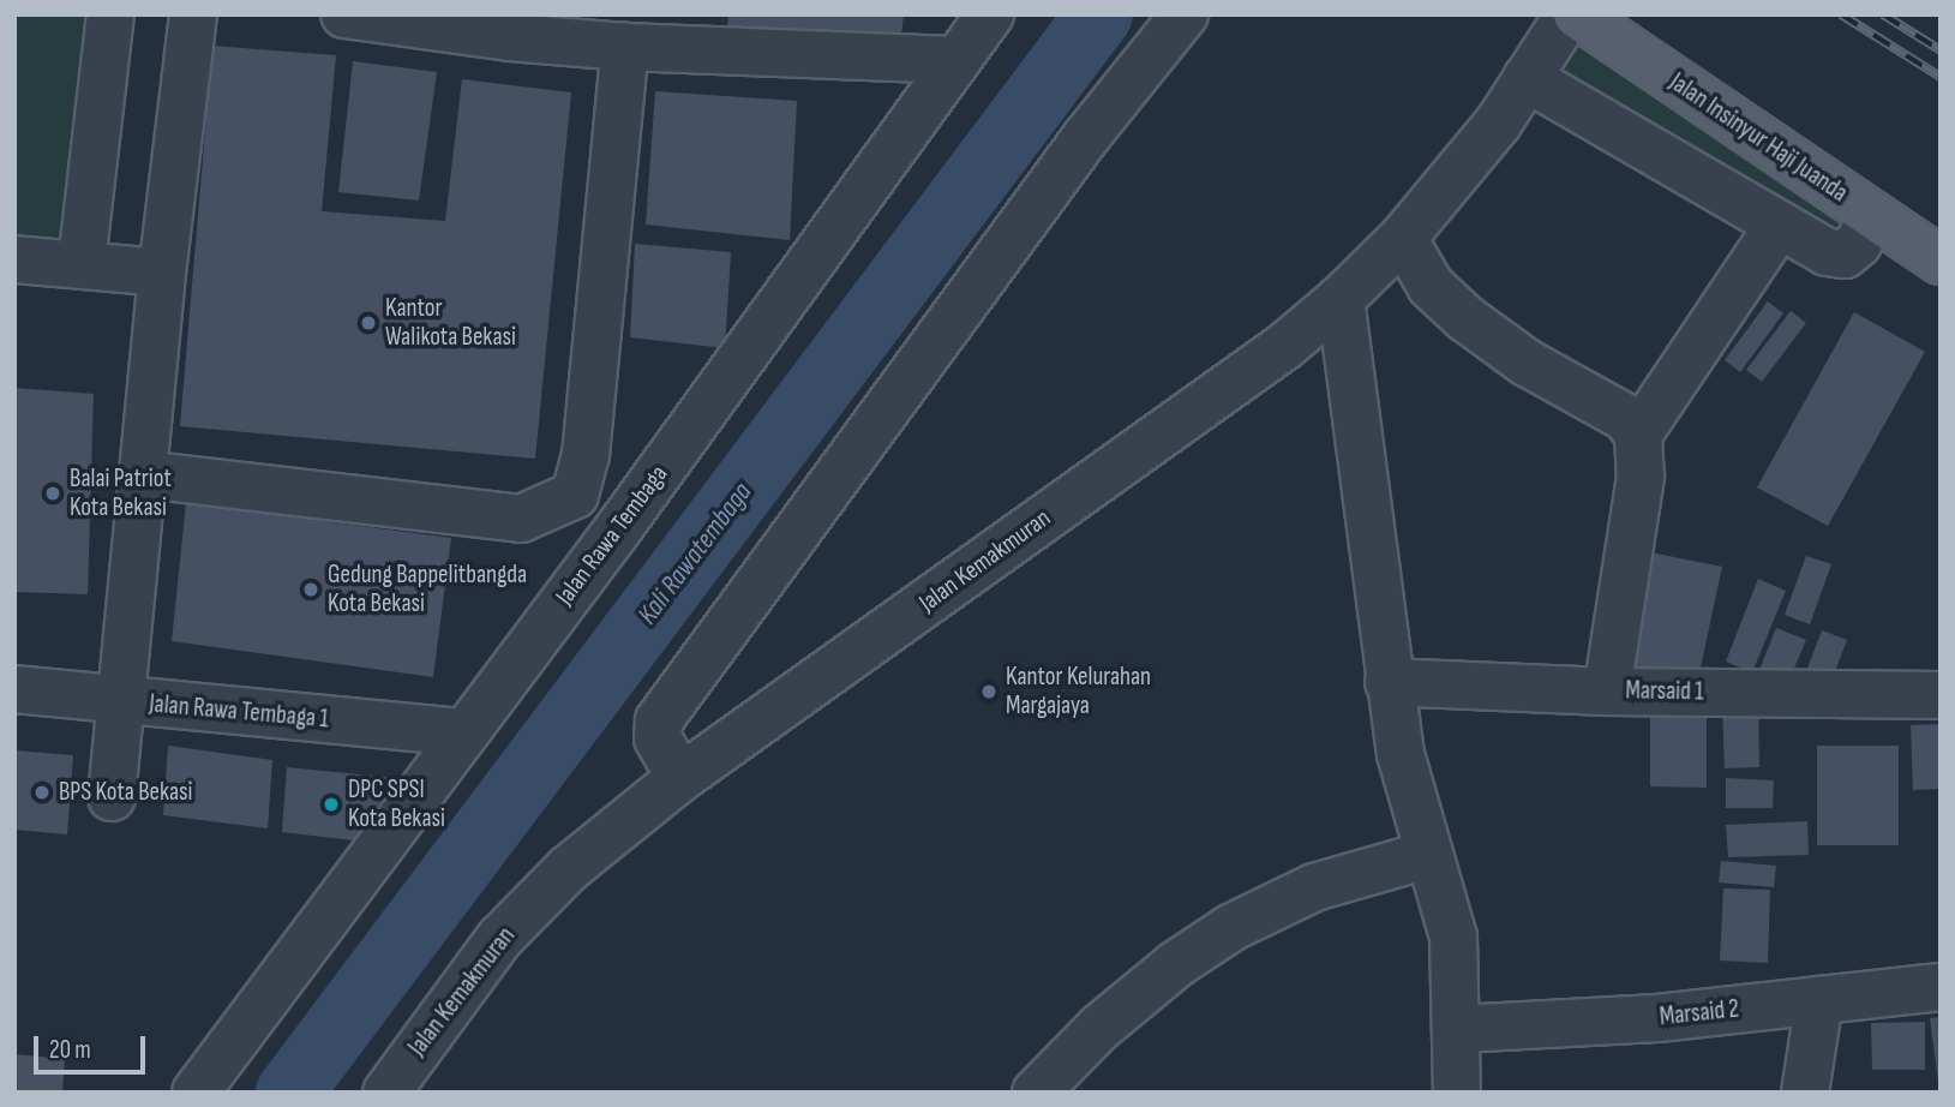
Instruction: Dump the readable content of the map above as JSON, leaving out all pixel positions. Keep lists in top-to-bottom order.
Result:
{
  "streets": {
    "main road": ["Jalan Insinyur Haji Juanda"],
    "street": [
      "Jalan Rawa Tembaga",
      "Jalan Kemakmuran",
      "Marsaid 1",
      "Jalan Rawa Tembaga 1",
      "Marsaid 2"
    ]
  },
  "crossings": [
    ["Jalan Rawa Tembaga", "Jalan Rawa Tembaga 1"]
  ],
  "water": ["Kali Rawatembaga"],
  "places": [
    "Kantor Walikota Bekasi",
    "Balai Patriot Kota Bekasi",
    "Gedung Bappelitbangda Kota Bekasi",
    "Kantor Kelurahan Margajaya",
    "BPS Kota Bekasi",
    "DPC SPSI Kota Bekasi"
  ],
  "scale_bar": "20 m"
}
